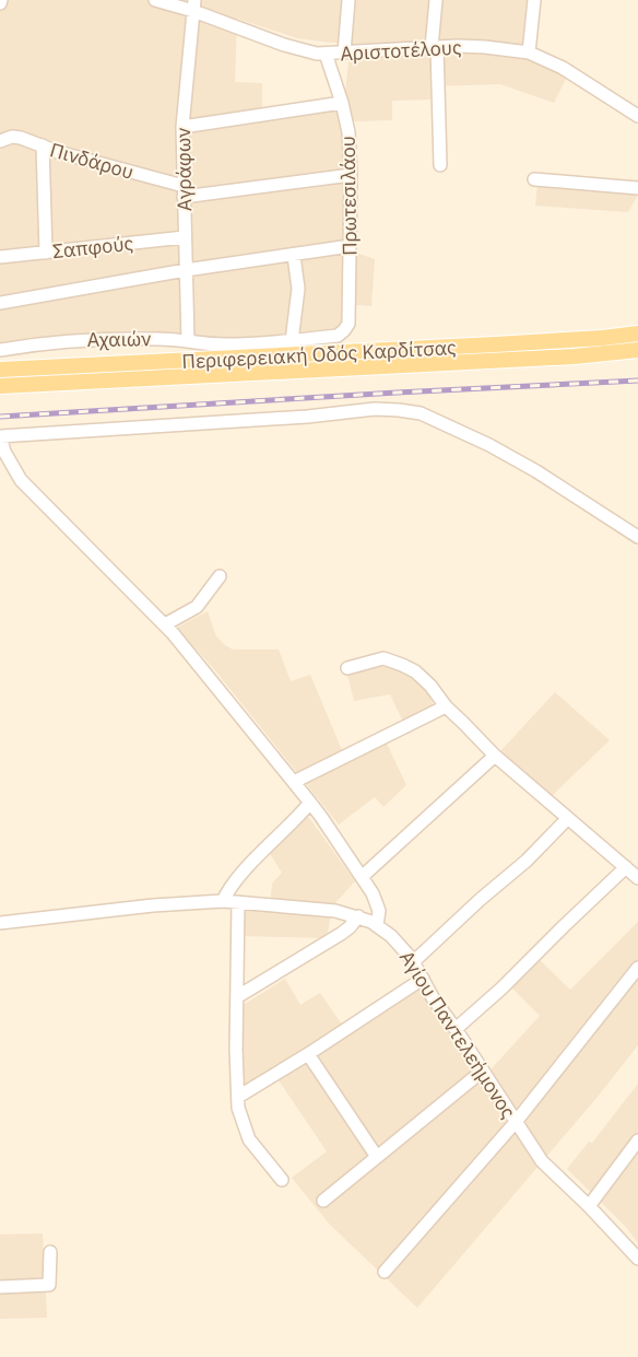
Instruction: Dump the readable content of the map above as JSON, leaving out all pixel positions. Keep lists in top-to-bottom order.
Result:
{
  "streets": {
    "main road": ["Περιφερειακή Οδός Καρδίτσας"],
    "street": [
      "Αριστοτέλους",
      "Πινδάρου",
      "Αγράφων",
      "Πρωτεσιλάου",
      "Σαπφούς",
      "Αχαιών",
      "Αγίου Παντελεήμονος"
    ]
  },
  "crossings": [
    ["Αριστοτέλους", "Αγράφων"],
    ["Αριστοτέλους", "Πρωτεσιλάου"],
    ["Πινδάρου", "Αγράφων"],
    ["Αγράφων", "Σαπφούς"],
    ["Αγράφων", "Αχαιών"],
    ["Πρωτεσιλάου", "Αχαιών"]
  ]
}
